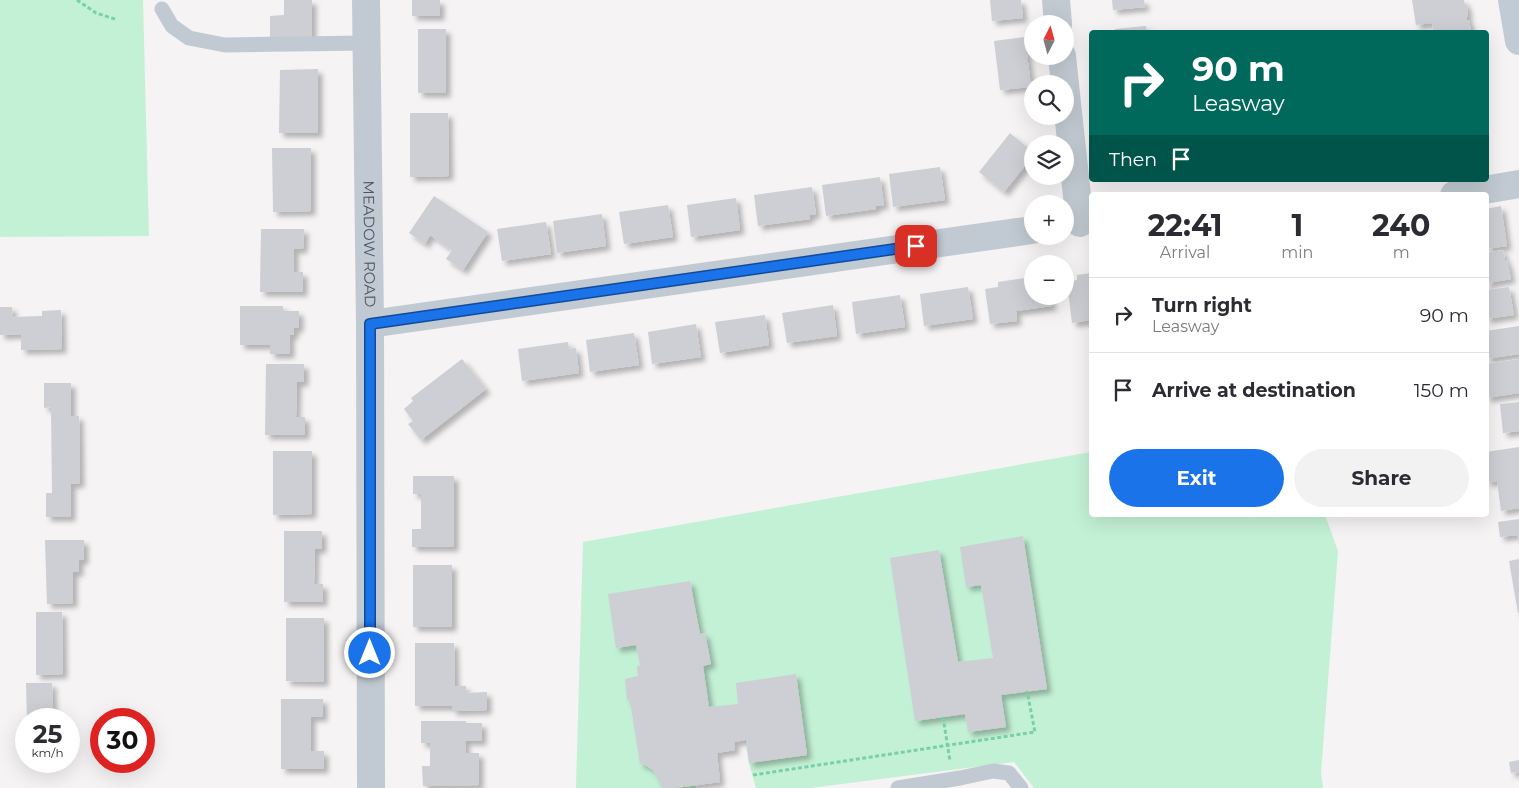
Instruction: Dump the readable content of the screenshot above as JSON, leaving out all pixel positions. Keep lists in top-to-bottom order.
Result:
{
  "streets": {
    "street": ["MEADOW ROAD"]
  },
  "north": "top",
  "page": {
    "map_buttons": ["+", "−"],
    "turn": ["90 m", "Leasway"],
    "then": "Then",
    "eta": [
      "22:41",
      "Arrival",
      "1",
      "min",
      "240",
      "m"
    ],
    "list": [
      {
        "name": "Turn right",
        "note": "Leasway",
        "value": "90 m"
      },
      {
        "name": "Arrive at destination",
        "value": "150 m"
      }
    ],
    "buttons": ["Exit", "Share"],
    "speed": "25 km/h",
    "limit": "30"
  }
}
